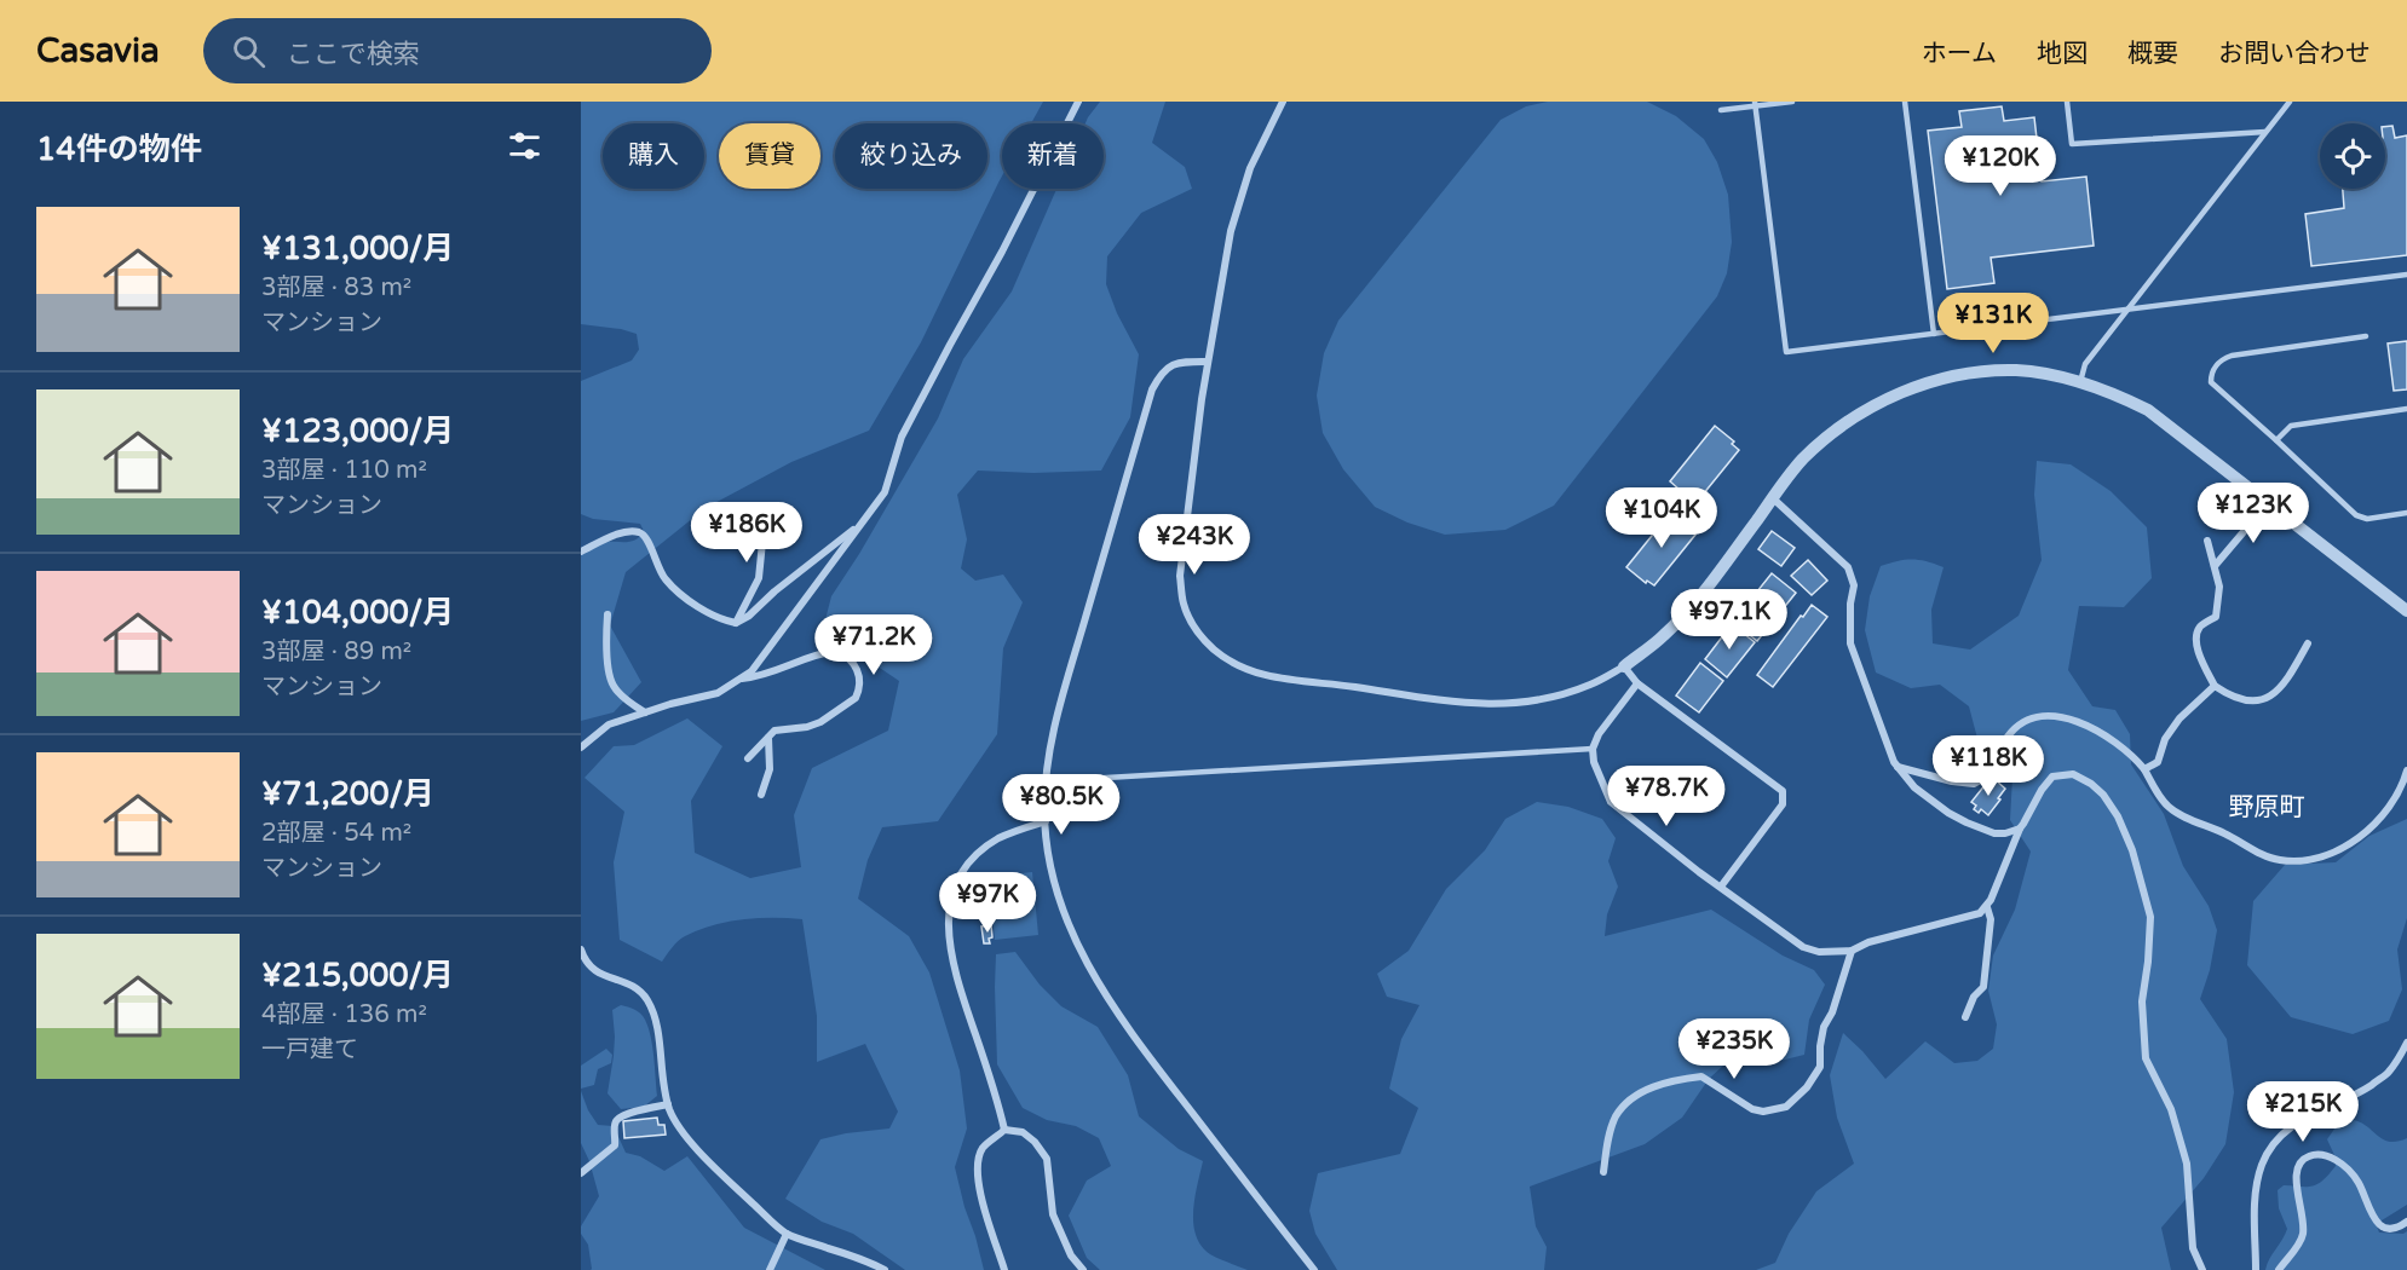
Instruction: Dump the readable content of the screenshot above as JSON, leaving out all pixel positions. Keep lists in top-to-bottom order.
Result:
{
  "districts": ["野原町"],
  "page": {
    "header": "Casavia",
    "search": "ここで検索",
    "nav": [
      "ホーム",
      "地図",
      "概要",
      "お問い合わせ"
    ],
    "heading": "14件の物件",
    "chip": [
      "購入",
      "賃貸",
      "絞り込み",
      "新着"
    ],
    "price": [
      "¥120K",
      "¥131K",
      "¥123K",
      "¥104K",
      "¥186K",
      "¥243K",
      "¥97.1K",
      "¥71.2K",
      "¥118K",
      "¥78.7K",
      "¥80.5K",
      "¥97K",
      "¥235K",
      "¥215K"
    ],
    "list": [
      {
        "name": "¥131,000/月",
        "note": "3部屋 · 83 m² · マンション"
      },
      {
        "name": "¥123,000/月",
        "note": "3部屋 · 110 m² · マンション"
      },
      {
        "name": "¥104,000/月",
        "note": "3部屋 · 89 m² · マンション"
      },
      {
        "name": "¥71,200/月",
        "note": "2部屋 · 54 m² · マンション"
      },
      {
        "name": "¥215,000/月",
        "note": "4部屋 · 136 m² · 一戸建て"
      }
    ]
  }
}
